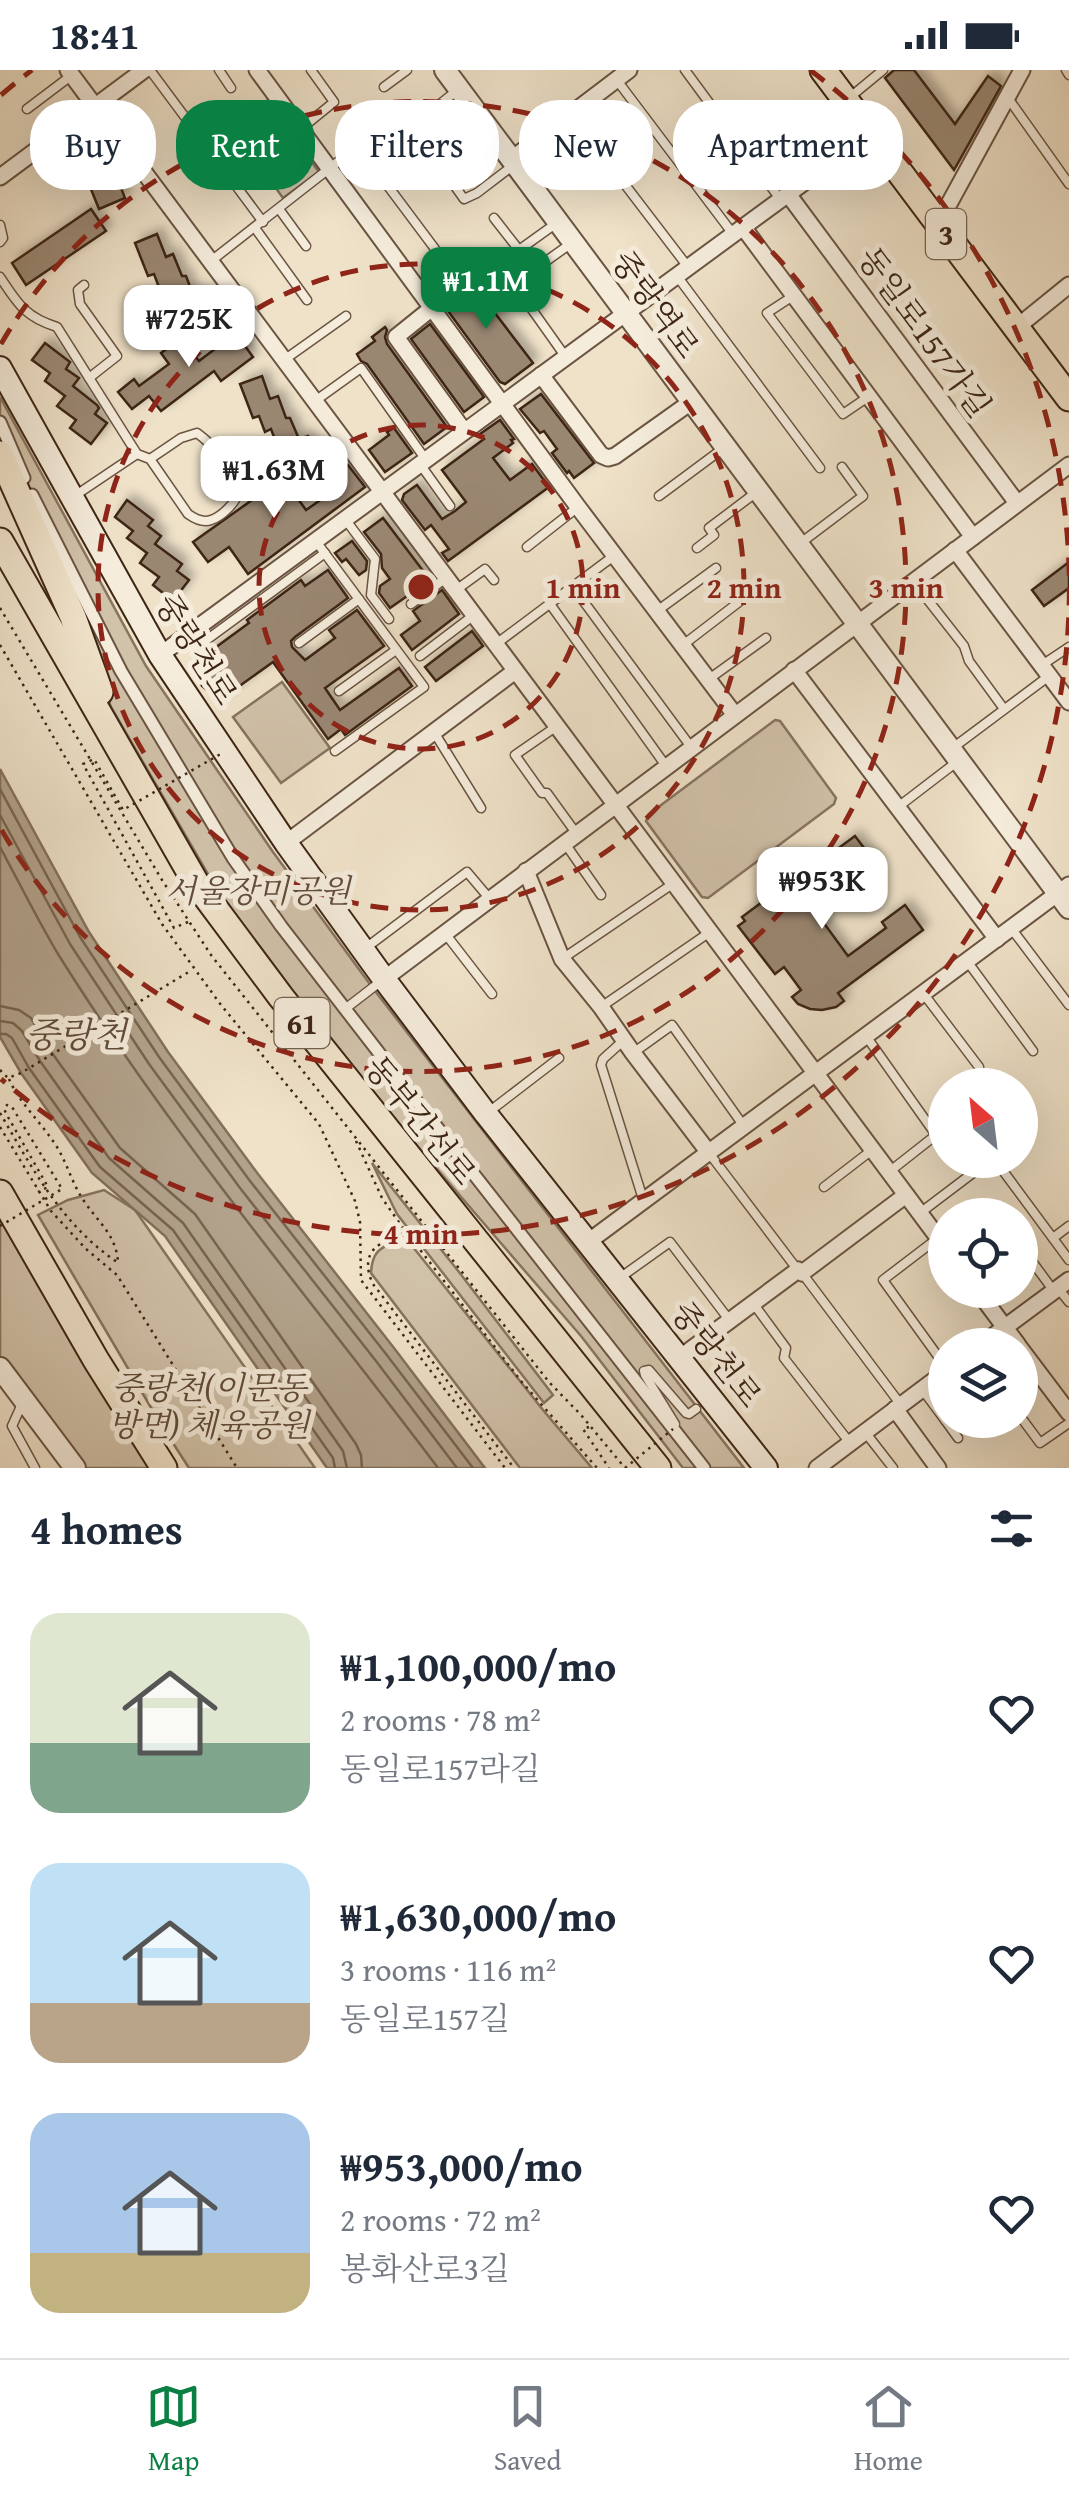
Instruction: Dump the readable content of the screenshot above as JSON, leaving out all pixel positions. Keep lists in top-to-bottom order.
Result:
{
  "streets": {
    "main road": [
      "3",
      "중랑천로",
      "61",
      "동부간선로"
    ],
    "street": ["중랑역로", "동일로157가길"]
  },
  "water": ["중랑천"],
  "parks": ["서울장미공원", "중랑천(이문동 방면) 체육공원"],
  "north": "top left",
  "page": {
    "status": "18:41",
    "chip": [
      "Buy",
      "Rent",
      "Filters",
      "New",
      "Apartment"
    ],
    "price": [
      "₩1.1M",
      "₩725K",
      "₩1.63M",
      "₩953K"
    ],
    "heading": "4 homes",
    "list": [
      {
        "name": "₩1,100,000/mo",
        "note": "2 rooms · 78 m² · 동일로157라길"
      },
      {
        "name": "₩1,630,000/mo",
        "note": "3 rooms · 116 m² · 동일로157길"
      },
      {
        "name": "₩953,000/mo",
        "note": "2 rooms · 72 m² · 봉화산로3길"
      }
    ],
    "tabs": ["Map", "Saved", "Home"]
  },
  "rings": [
    "1 min",
    "2 min",
    "3 min",
    "4 min"
  ]
}
